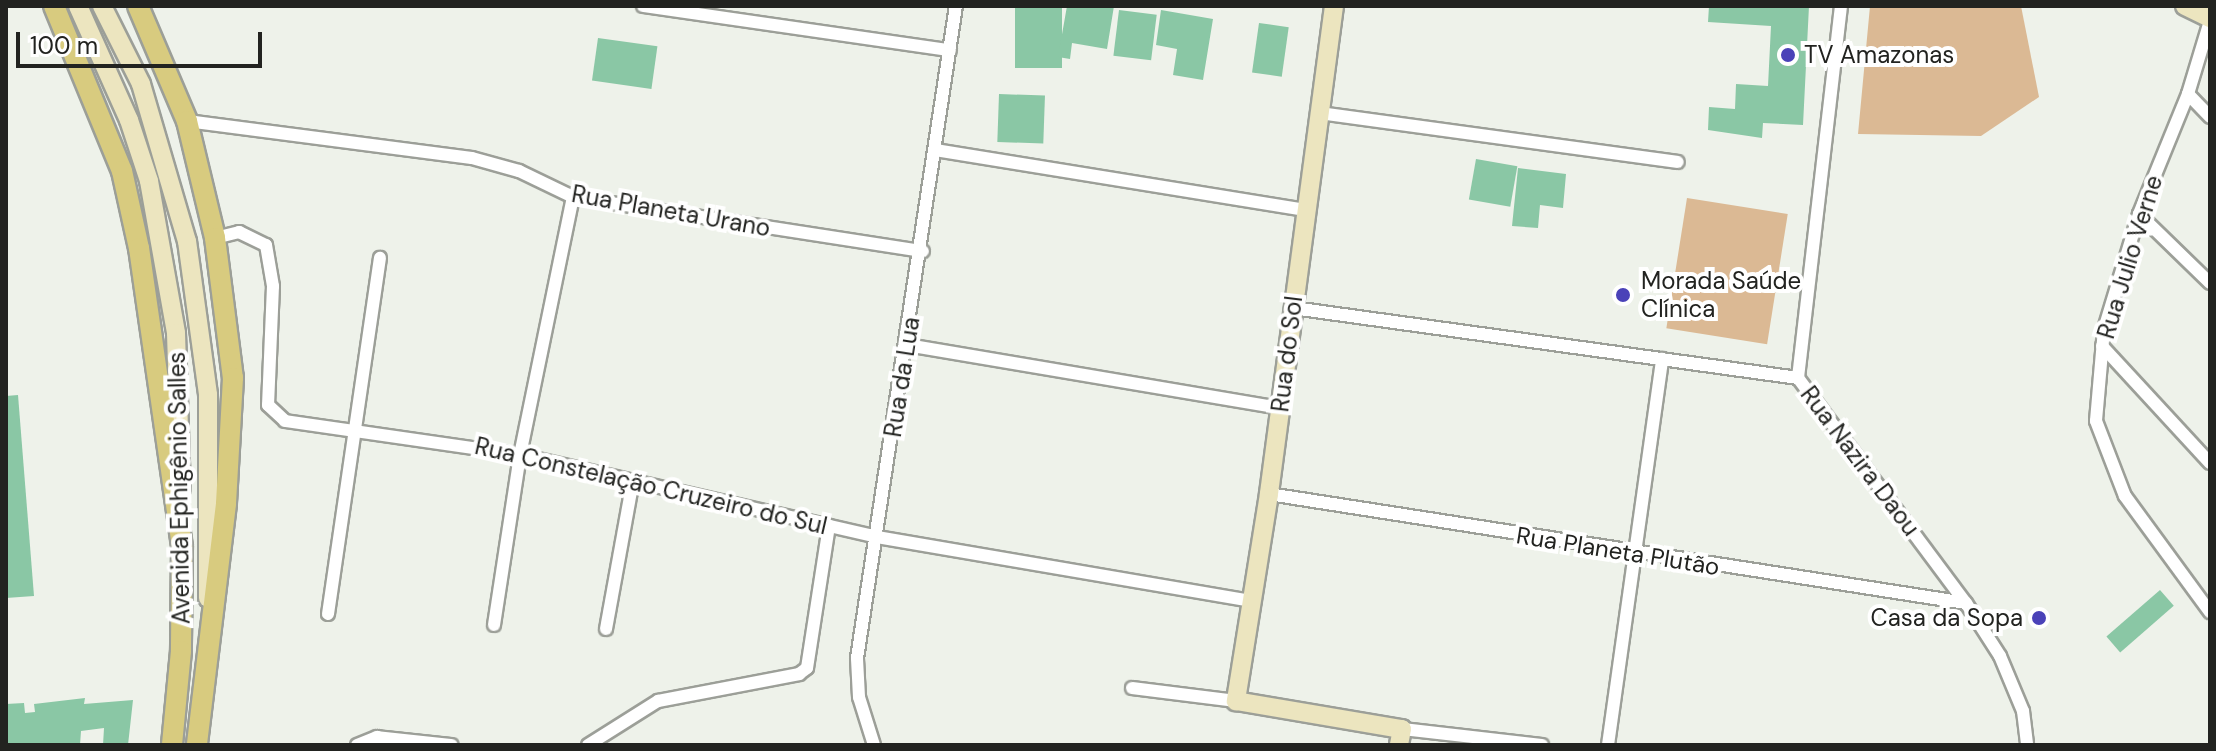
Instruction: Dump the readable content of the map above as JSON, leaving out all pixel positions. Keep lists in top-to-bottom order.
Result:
{
  "streets": {
    "main road": ["Rua do Sol", "Avenida Ephigênio Salles"],
    "street": [
      "Rua Planeta Urano",
      "Rua Julio Verne",
      "Rua da Lua",
      "Rua Nazira Daou",
      "Rua Constelação Cruzeiro do Sul",
      "Rua Planeta Plutão"
    ]
  },
  "crossings": [
    ["Rua Planeta Urano", "Rua da Lua"],
    ["Rua do Sol", "Rua Constelação Cruzeiro do Sul"],
    ["Rua do Sol", "Rua Planeta Plutão"],
    ["Rua da Lua", "Rua Constelação Cruzeiro do Sul"],
    ["Rua Nazira Daou", "Rua Planeta Plutão"]
  ],
  "places": ["TV Amazonas", "Morada Saúde Clínica", "Casa da Sopa"],
  "scale_bar": "100 m"
}
